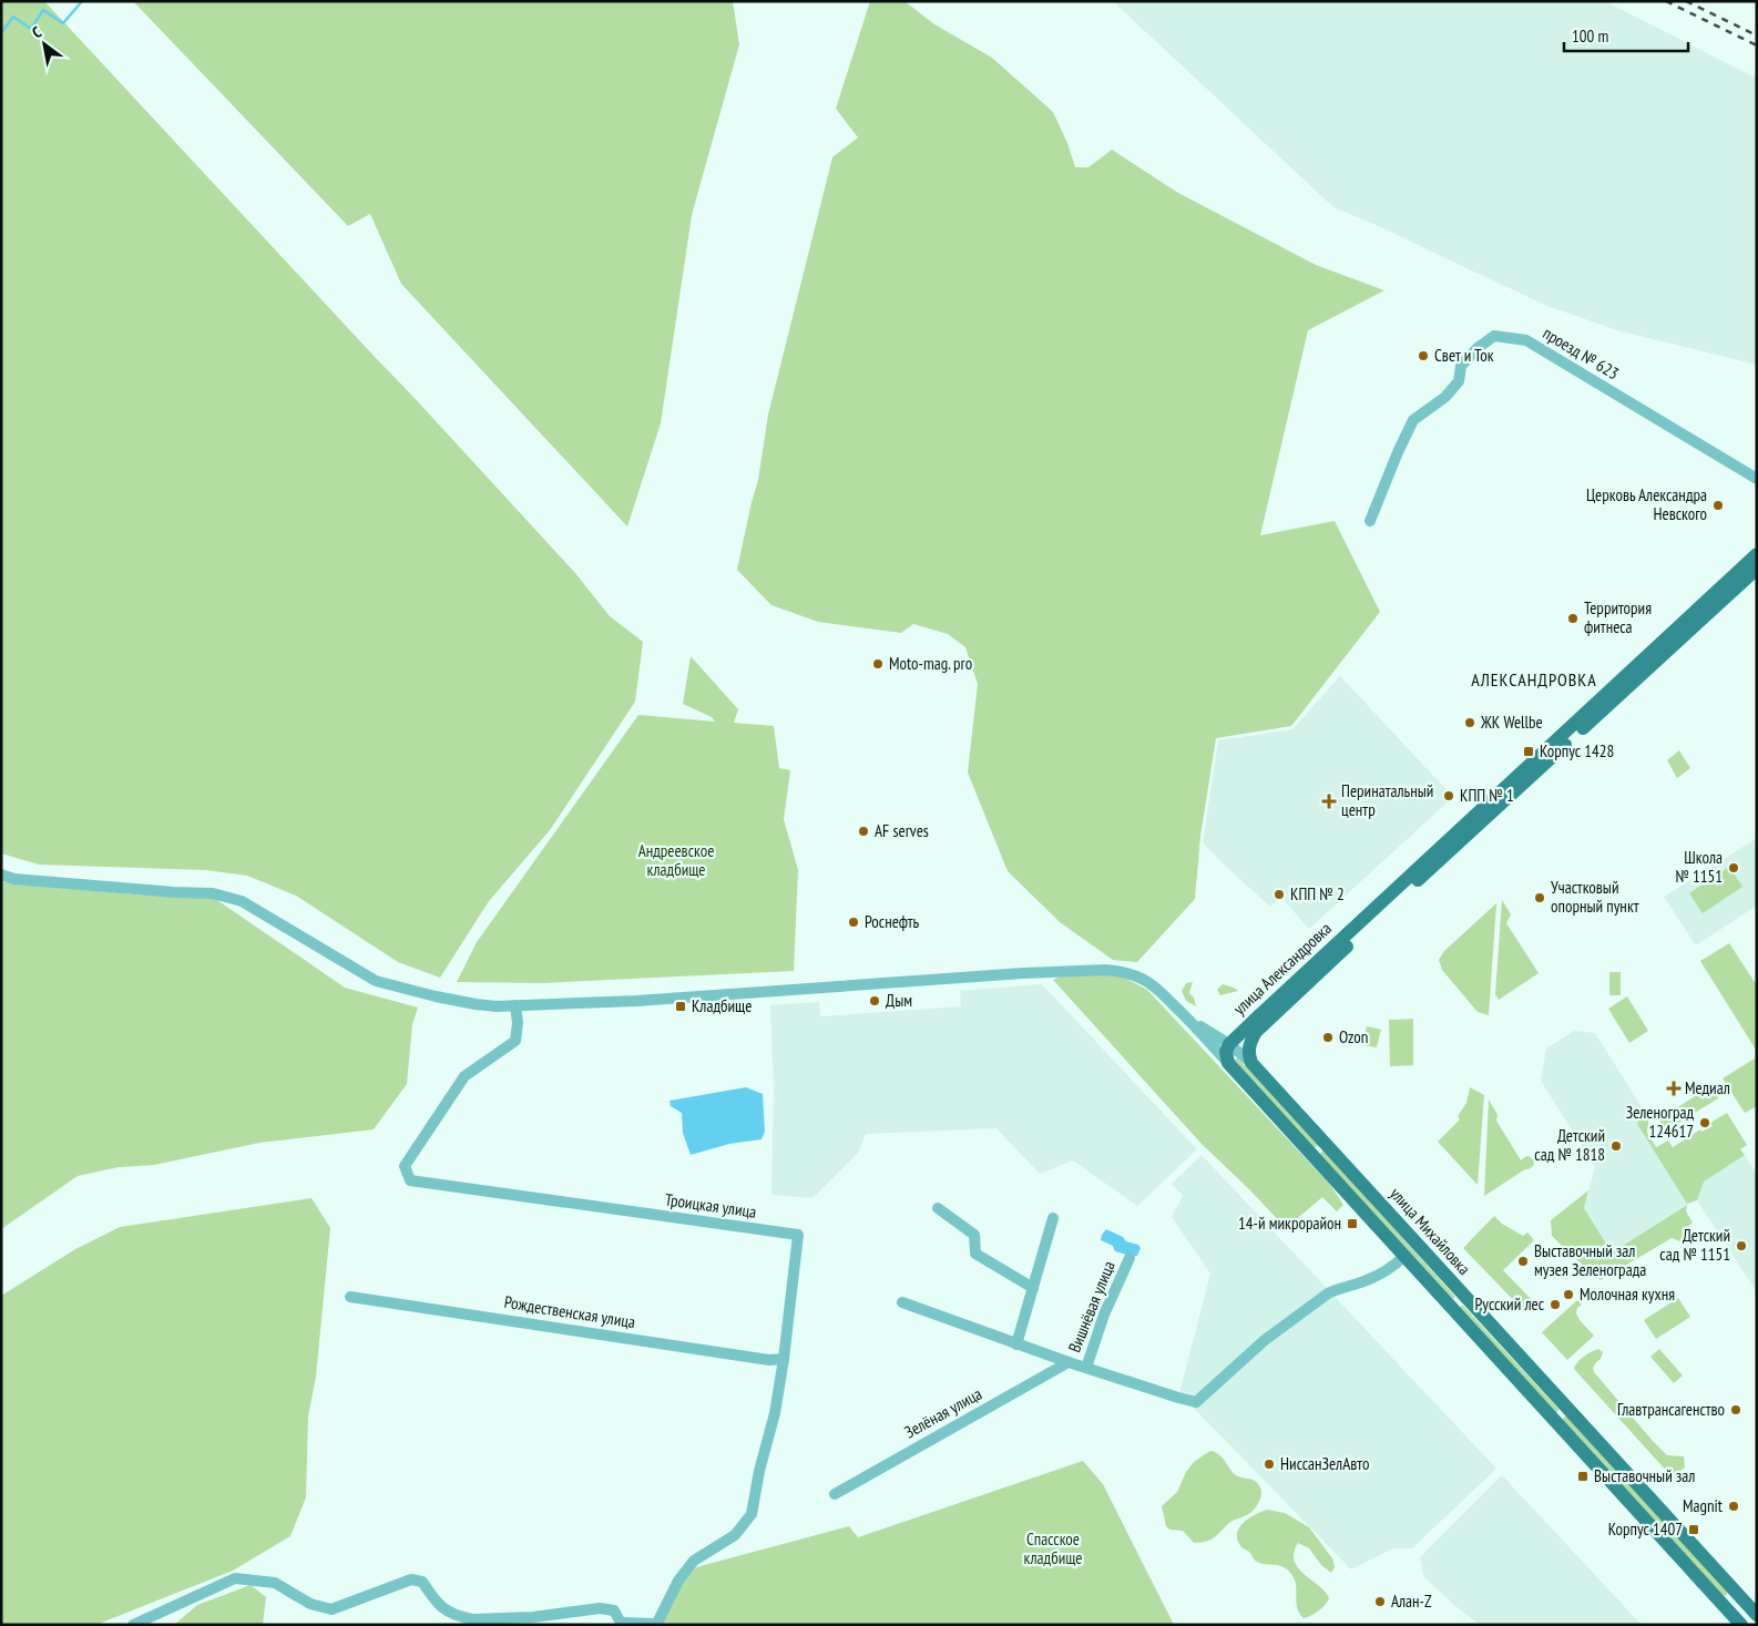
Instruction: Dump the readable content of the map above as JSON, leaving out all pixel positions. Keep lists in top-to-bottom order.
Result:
{
  "streets": {
    "main road": ["улица Александровка", "улица Михайловка"],
    "street": [
      "проезд № 623",
      "Троицкая улица",
      "Вишнёвая улица",
      "Рождественская улица",
      "Зелёная улица"
    ]
  },
  "crossings": [
    ["улица Александровка", "улица Михайловка"],
    ["Троицкая улица", "Рождественская улица"]
  ],
  "districts": ["АЛЕКСАНДРОВКА"],
  "parks": ["Андреевское кладбище", "Спасское кладбище"],
  "places": {
    "other": [
      "Свет и Ток",
      "Церковь Александра Невского",
      "Территория фитнеса",
      "Moto-mag. pro",
      "ЖК Wellbe",
      "КПП № 1",
      "AF serves",
      "Школа № 1151",
      "КПП № 2",
      "Участковый опорный пункт",
      "Роснефть",
      "Дым",
      "Ozon",
      "Зеленоград 124617",
      "Детский сад № 1818",
      "Детский сад № 1151",
      "Выставочный зал музея Зеленограда",
      "Молочная кухня",
      "Русский лес",
      "Главтрансагенство",
      "НиссанЗелАвто",
      "Magnit",
      "Алан-Z"
    ],
    "transit": [
      "Корпус 1428",
      "Кладбище",
      "14-й микрорайон",
      "Выставочный зал",
      "Корпус 1407"
    ],
    "health": ["Перинатальный центр", "Медиал"]
  },
  "scale_bar": "100 m",
  "north": "top left"
}
